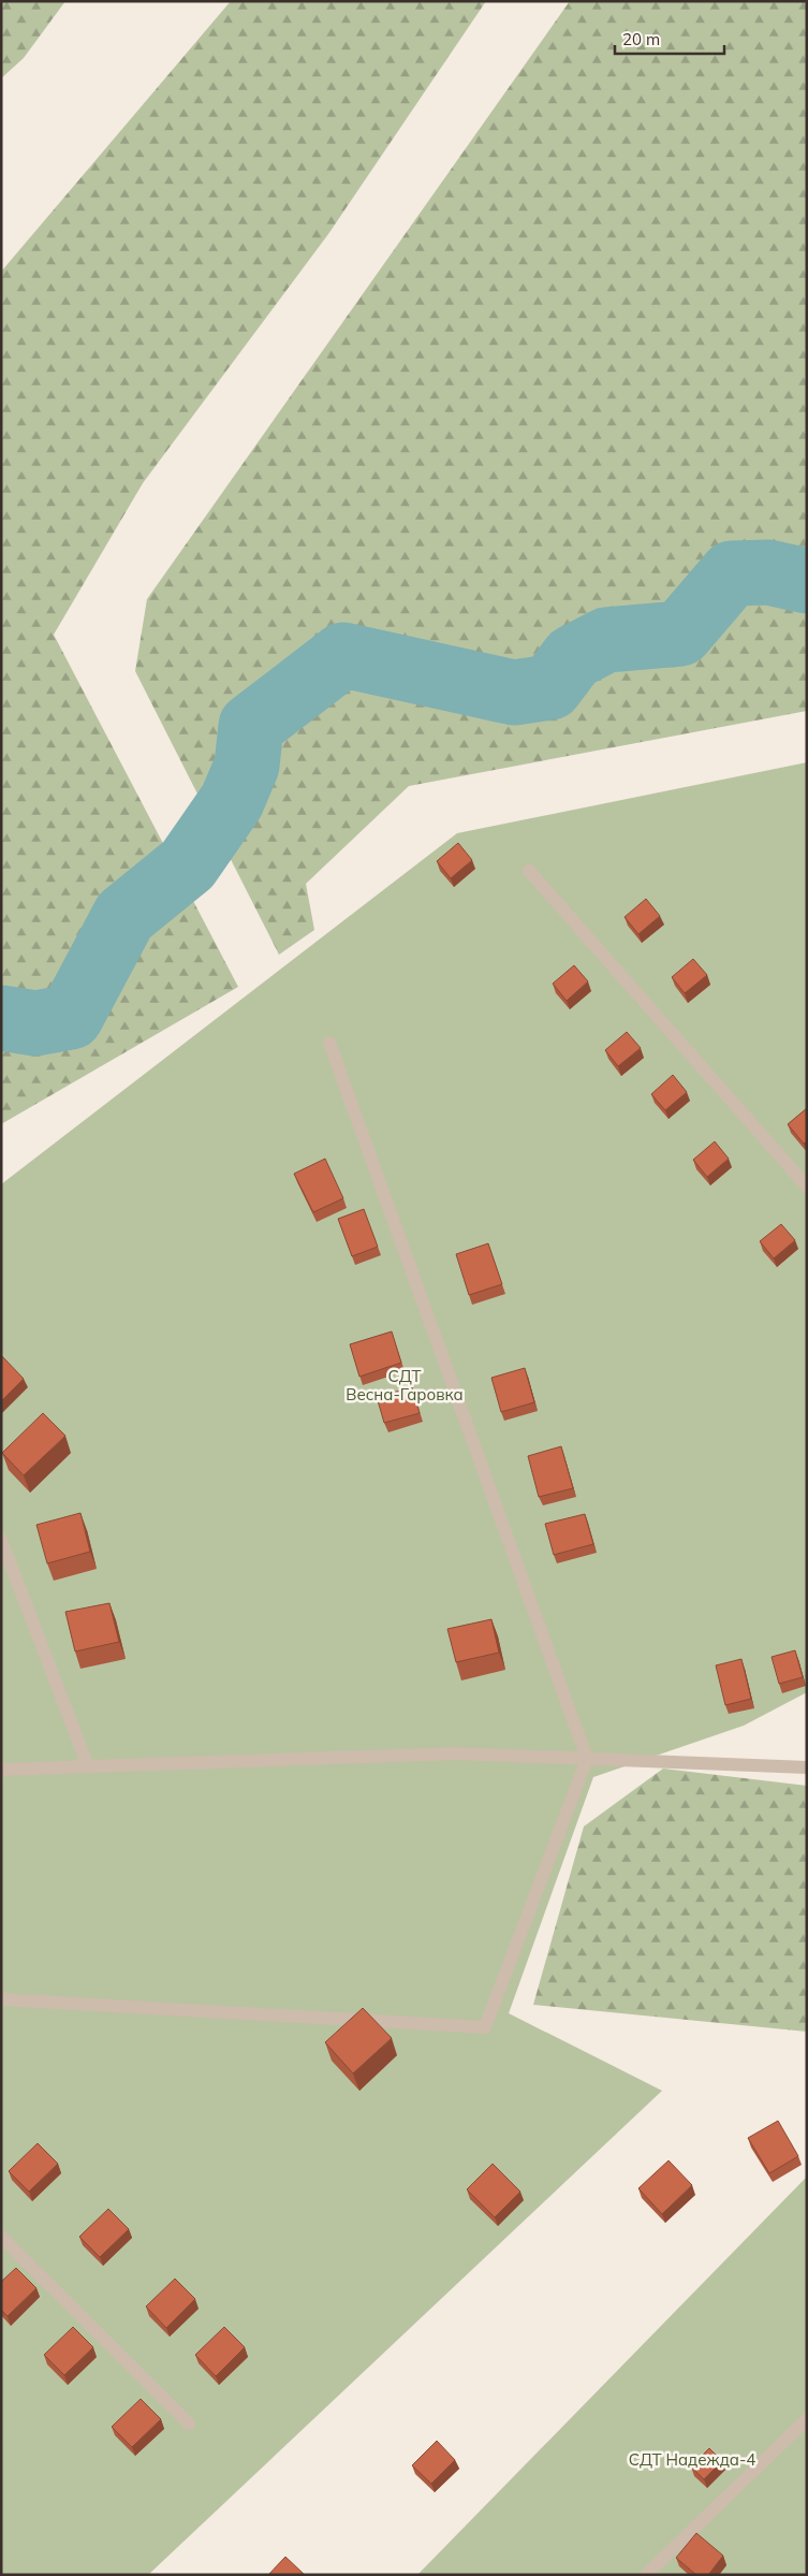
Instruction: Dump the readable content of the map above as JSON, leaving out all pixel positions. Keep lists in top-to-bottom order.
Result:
{
  "parks": ["СДТ Весна-Гаровка", "СДТ Надежда-4"],
  "scale_bar": "20 m"
}
